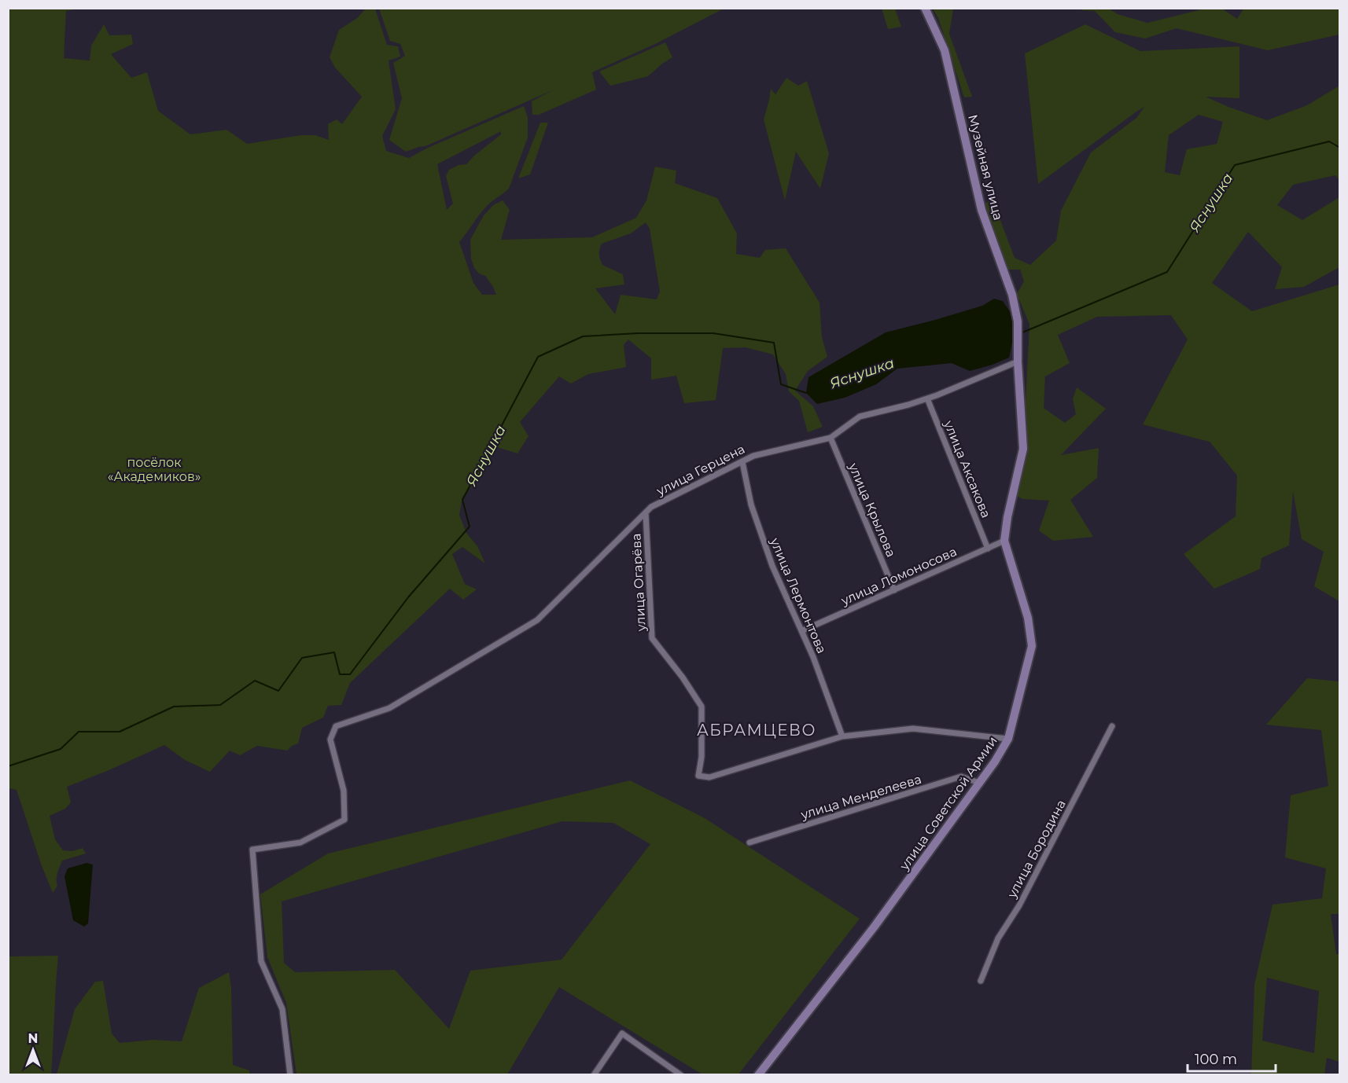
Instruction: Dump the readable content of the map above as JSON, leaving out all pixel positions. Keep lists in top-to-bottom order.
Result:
{
  "streets": {
    "street": [
      "Музейная улица",
      "улица Аксакова",
      "улица Герцена",
      "улица Крылова",
      "улица Ломоносова",
      "улица Огарёва",
      "улица Лермонтова",
      "улица Менделеева",
      "улица Советской Армии",
      "улица Бородина"
    ]
  },
  "crossings": [
    ["Музейная улица", "улица Герцена"],
    ["Музейная улица", "улица Советской Армии"],
    ["улица Аксакова", "улица Герцена"],
    ["улица Аксакова", "улица Ломоносова"],
    ["улица Герцена", "улица Крылова"],
    ["улица Герцена", "улица Огарёва"],
    ["улица Герцена", "улица Лермонтова"],
    ["улица Герцена", "улица Советской Армии"],
    ["улица Крылова", "улица Ломоносова"],
    ["улица Ломоносова", "улица Лермонтова"],
    ["улица Ломоносова", "улица Советской Армии"],
    ["улица Огарёва", "улица Лермонтова"],
    ["улица Менделеева", "улица Советской Армии"]
  ],
  "districts": ["АБРАМЦЕВО"],
  "water": ["Яснушка"],
  "parks": ["посёлок «Академиков»"],
  "scale_bar": "100 m",
  "north": "top"
}
